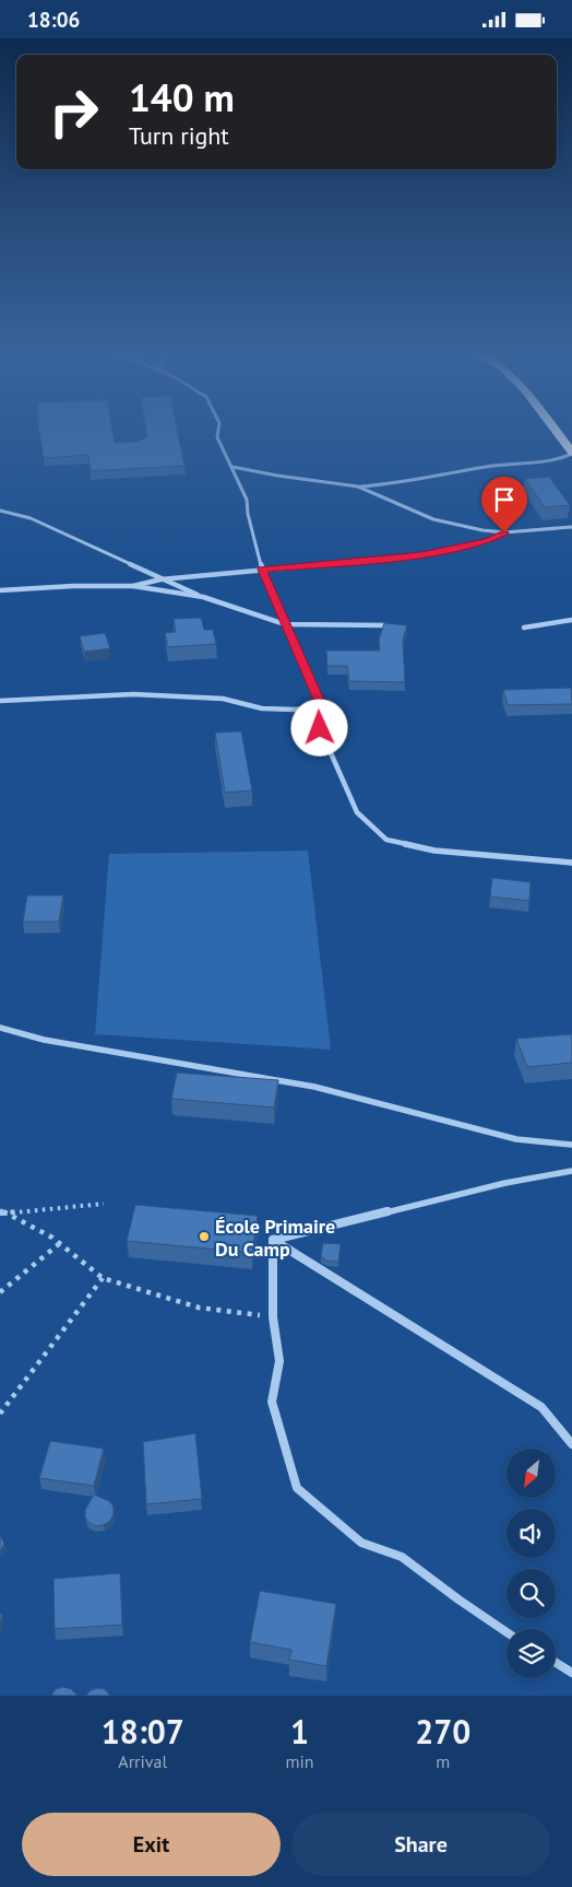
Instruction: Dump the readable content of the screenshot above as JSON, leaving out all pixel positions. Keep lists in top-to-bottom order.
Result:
{
  "places": ["École Primaire Du Camp"],
  "north": "bottom left",
  "page": {
    "status": "18:06",
    "turn": ["140 m", "Turn right"],
    "eta": [
      "18:07",
      "Arrival",
      "1",
      "min",
      "270",
      "m"
    ],
    "buttons": ["Exit", "Share"]
  }
}
